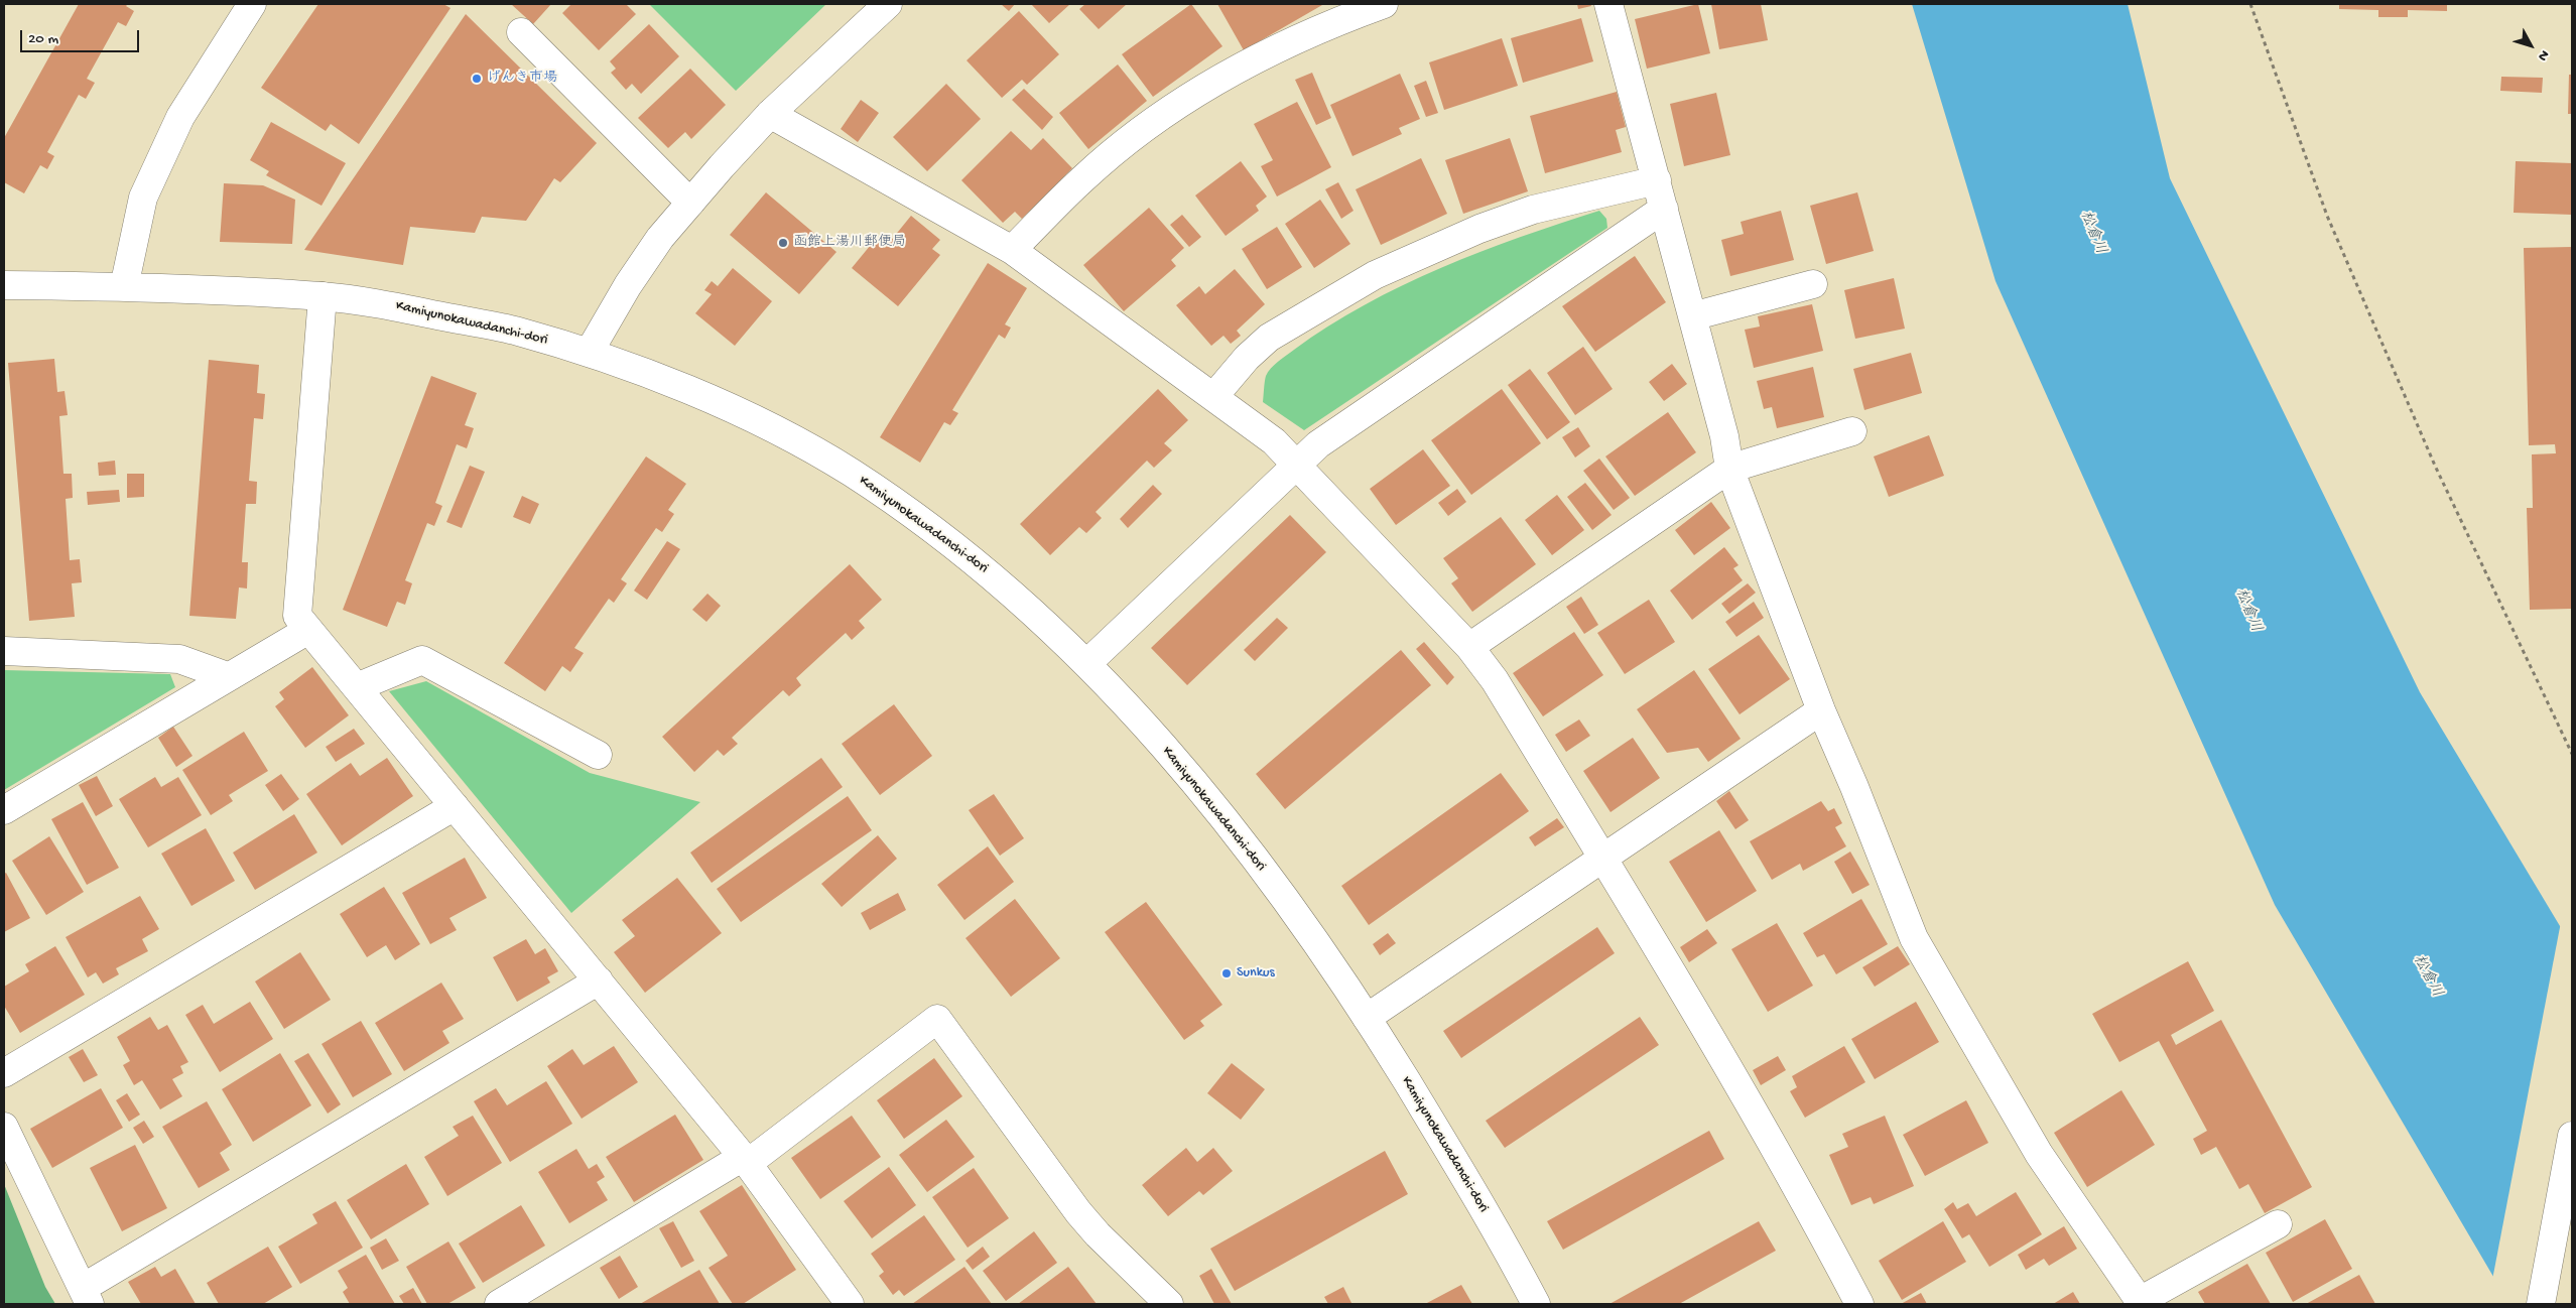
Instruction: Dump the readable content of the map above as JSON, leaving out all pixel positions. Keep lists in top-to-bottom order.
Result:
{
  "streets": {
    "street": ["Kamiyunokawadanchi-dori"]
  },
  "water": ["松倉川"],
  "places": ["げんき市場", "函館上湯川郵便局", "Sunkus"],
  "scale_bar": "20 m",
  "north": "bottom right"
}
